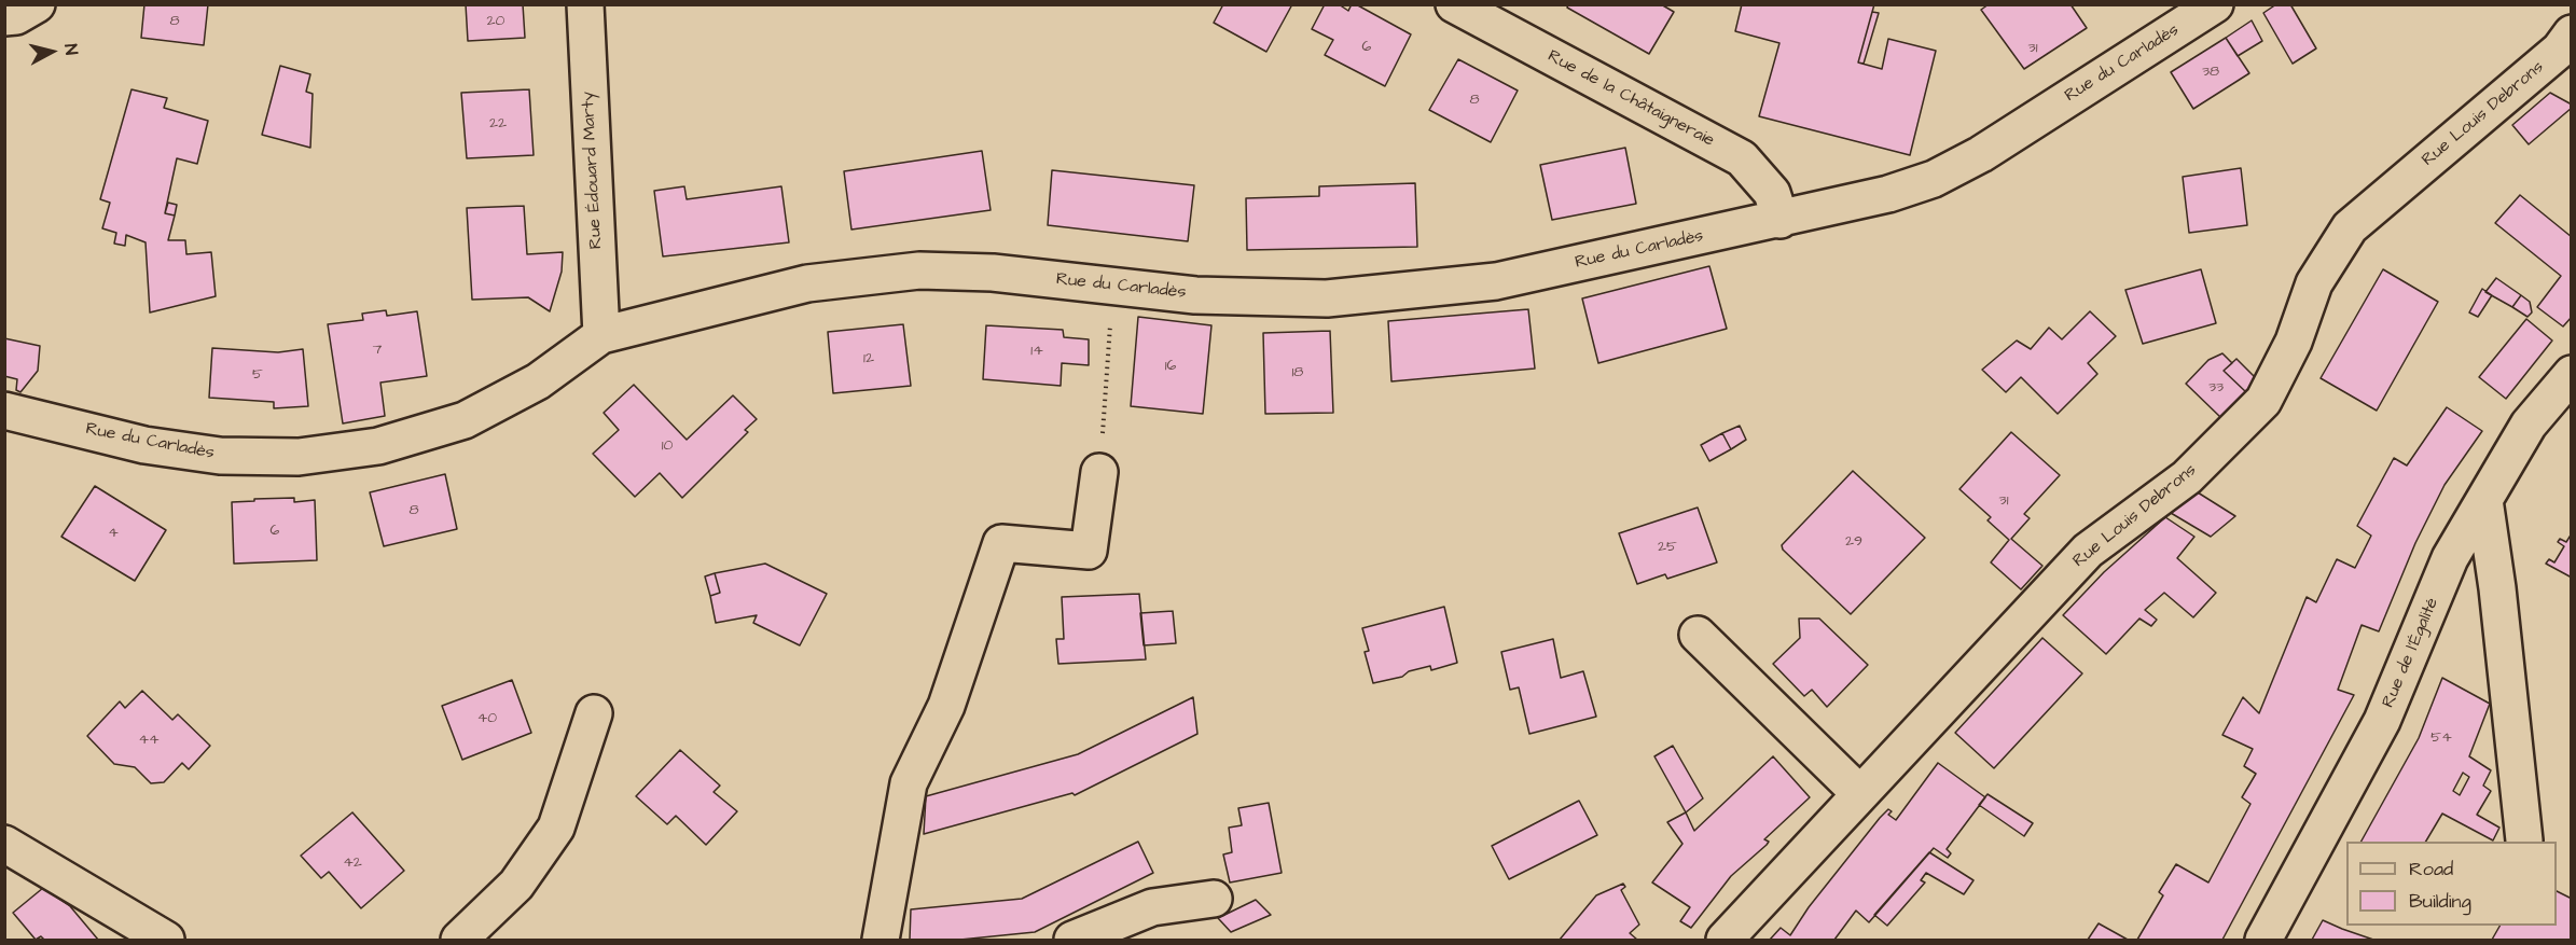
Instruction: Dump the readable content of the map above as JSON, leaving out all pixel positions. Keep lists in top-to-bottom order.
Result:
{
  "streets": {
    "street": [
      "Rue du Carladès",
      "Rue de la Châtaigneraie",
      "Rue Louis Debrons",
      "Rue Édouard Marty",
      "Rue de l'Égalité"
    ]
  },
  "crossings": [
    ["Rue du Carladès", "Rue de la Châtaigneraie"],
    ["Rue du Carladès", "Rue Édouard Marty"]
  ],
  "house_numbers": [
    "8",
    "20",
    "6",
    "31",
    "38",
    "8",
    "22",
    "7",
    "14",
    "12",
    "16",
    "18",
    "5",
    "33",
    "10",
    "31",
    "8",
    "6",
    "4",
    "29",
    "25",
    "40",
    "54",
    "44",
    "42"
  ],
  "legend": ["Road", "Building"],
  "north": "right"
}
